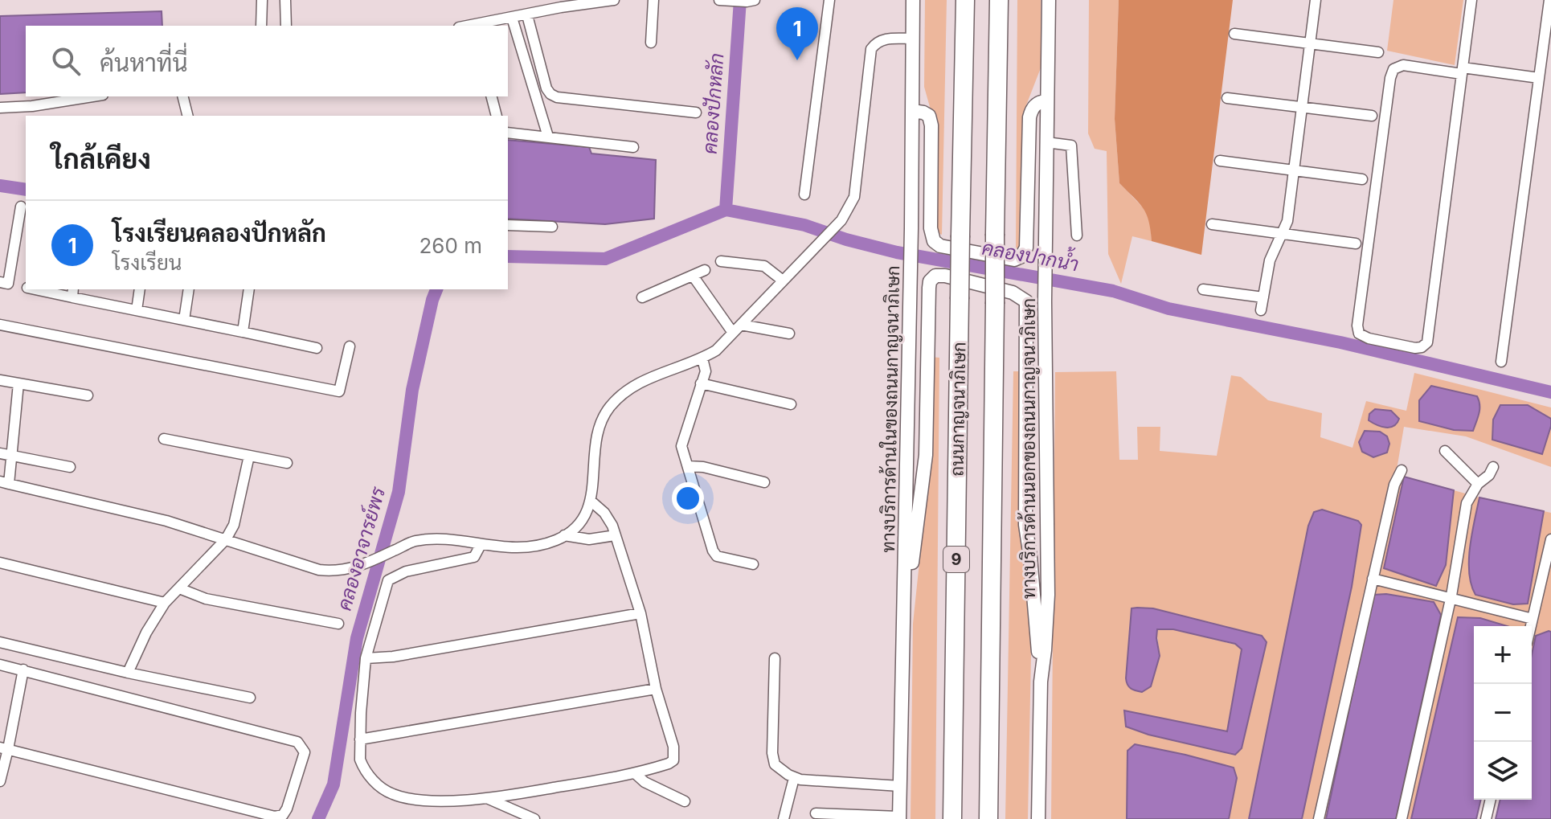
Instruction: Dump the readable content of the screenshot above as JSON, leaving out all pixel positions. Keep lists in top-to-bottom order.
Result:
{
  "streets": {
    "highway": ["ถนนกาญจนาภิเษก", "9"],
    "main road": ["ทางบริการด้านในของถนนกาญจนาภิเษก", "ทางบริการด้านนอกของถนนกาญจนาภิเษก"]
  },
  "water": ["คลองปักหลัก", "คลองปากน้ำ", "คลองอาจารย์พร"],
  "page": {
    "pins": "1",
    "search": "ค้นหาที่นี่",
    "heading": "ใกล้เคียง",
    "list": [
      {
        "mark": "1",
        "name": "โรงเรียนคลองปักหลัก",
        "note": "โรงเรียน",
        "value": "260 m"
      }
    ],
    "map_buttons": ["+", "−"]
  }
}
